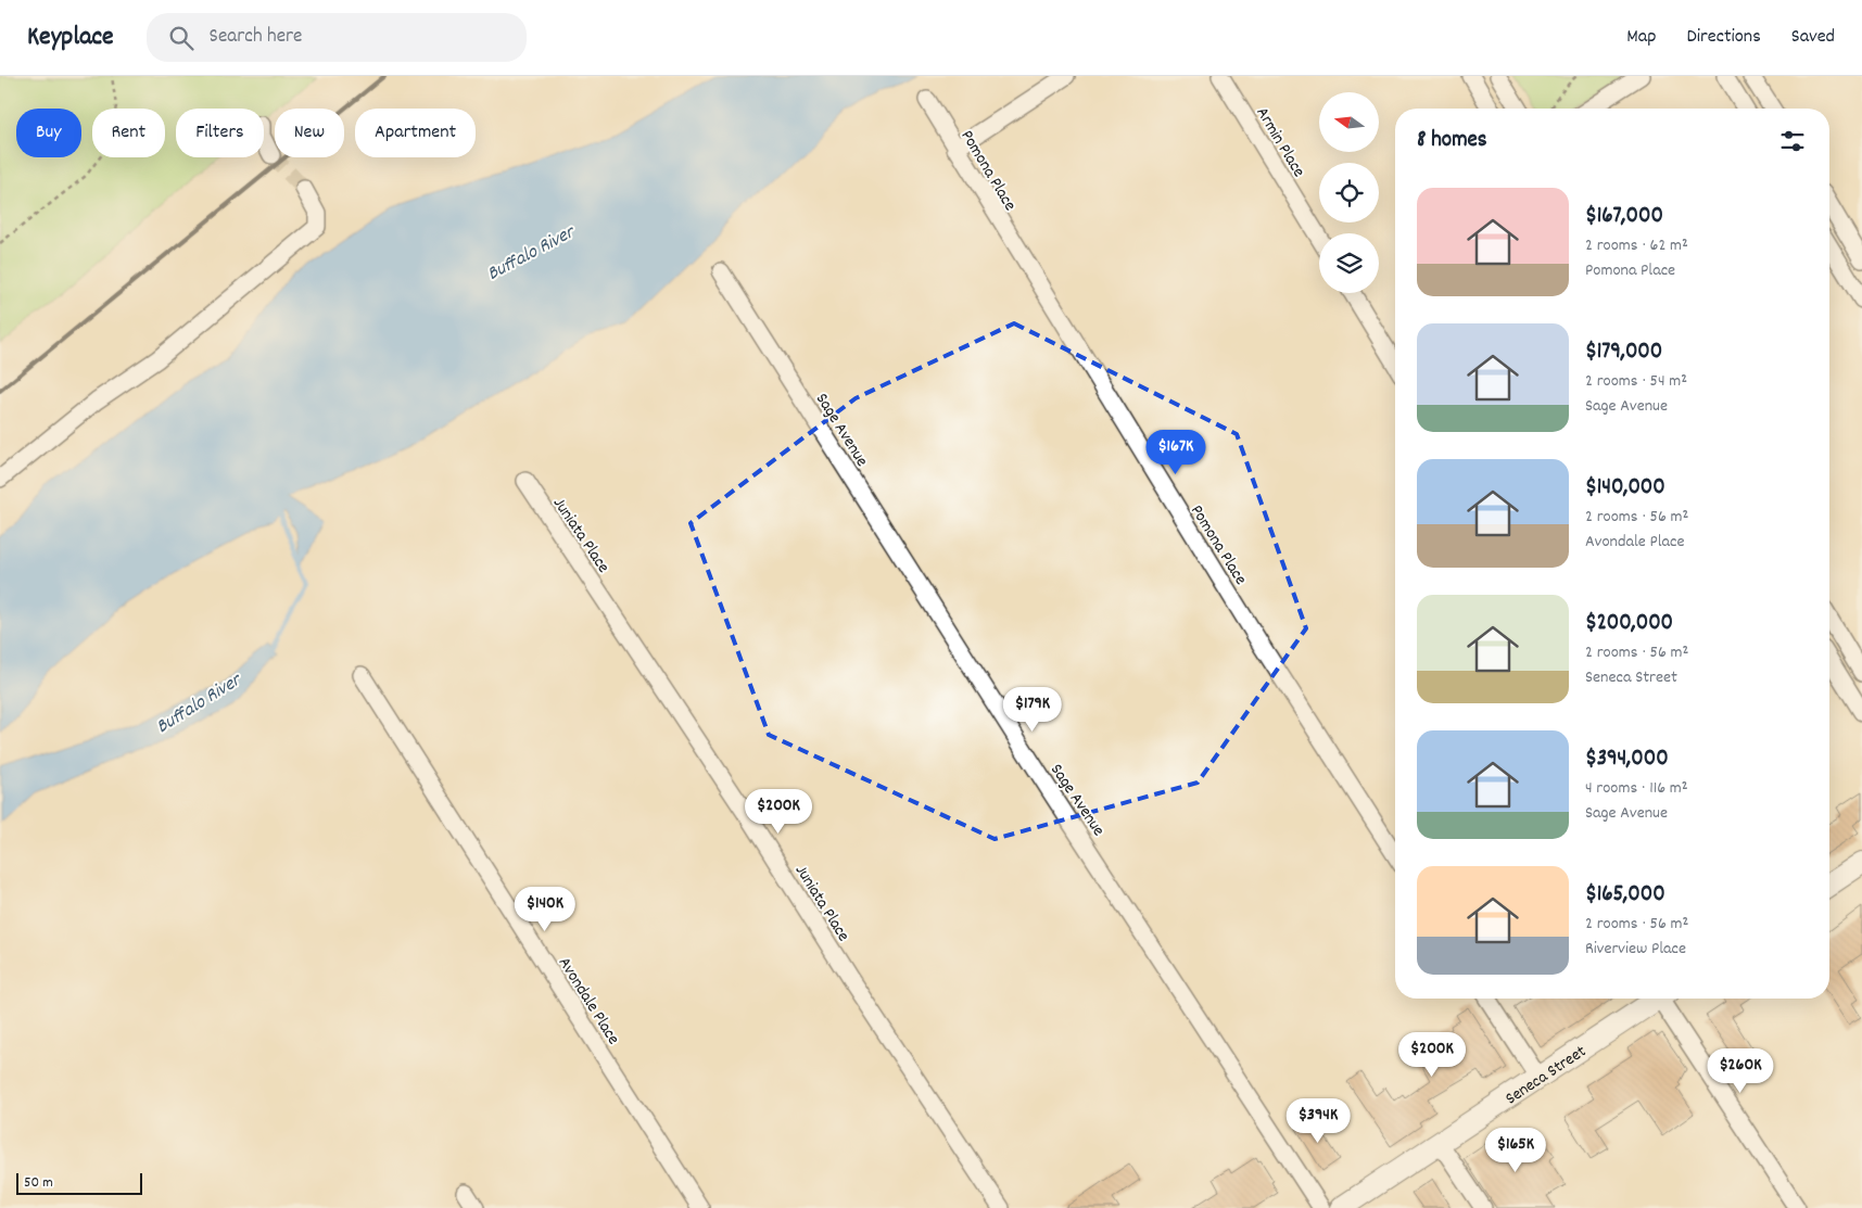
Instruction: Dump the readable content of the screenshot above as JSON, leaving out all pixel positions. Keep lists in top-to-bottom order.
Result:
{
  "streets": {
    "main road": ["Seneca Street"],
    "street": [
      "Armin Place",
      "Pomona Place",
      "Sage Avenue",
      "Juniata Place",
      "Avondale Place"
    ]
  },
  "water": ["Buffalo River"],
  "scale_bar": "50 m",
  "north": "left",
  "page": {
    "header": "Keyplace",
    "search": "Search here",
    "nav": ["Map", "Directions", "Saved"],
    "chip": [
      "Buy",
      "Rent",
      "Filters",
      "New",
      "Apartment"
    ],
    "heading": "8 homes",
    "list": [
      {
        "name": "$167,000",
        "note": "2 rooms · 62 m² · Pomona Place"
      },
      {
        "name": "$179,000",
        "note": "2 rooms · 54 m² · Sage Avenue"
      },
      {
        "name": "$140,000",
        "note": "2 rooms · 56 m² · Avondale Place"
      },
      {
        "name": "$200,000",
        "note": "2 rooms · 56 m² · Seneca Street"
      },
      {
        "name": "$394,000",
        "note": "4 rooms · 116 m² · Sage Avenue"
      },
      {
        "name": "$165,000",
        "note": "2 rooms · 56 m² · Riverview Place"
      }
    ],
    "price": [
      "$167K",
      "$179K",
      "$200K",
      "$140K",
      "$200K",
      "$260K",
      "$394K",
      "$165K"
    ],
    "scale": "50 m"
  }
}
